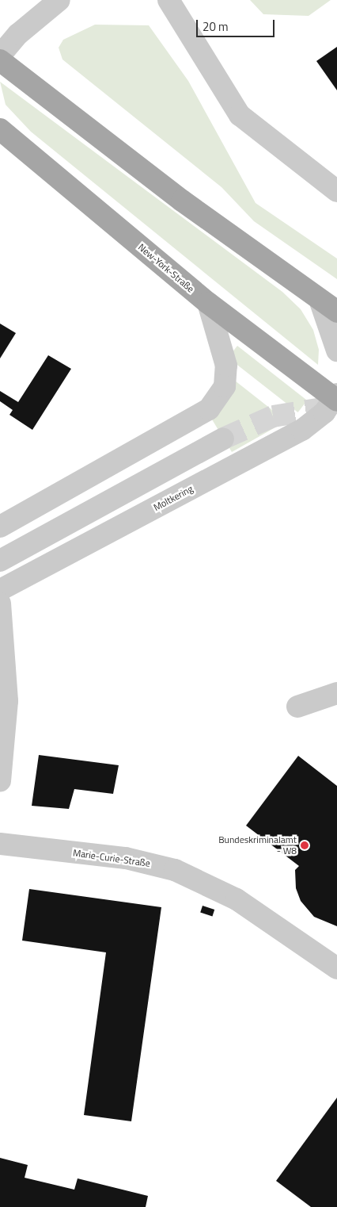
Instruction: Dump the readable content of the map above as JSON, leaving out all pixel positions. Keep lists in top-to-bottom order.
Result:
{
  "streets": {
    "main road": ["New-York-Straße"],
    "street": ["Moltkering", "Marie-Curie-Straße"]
  },
  "crossings": [
    ["New-York-Straße", "Moltkering"]
  ],
  "places": ["Bundeskriminalamt - W8"],
  "scale_bar": "20 m"
}
